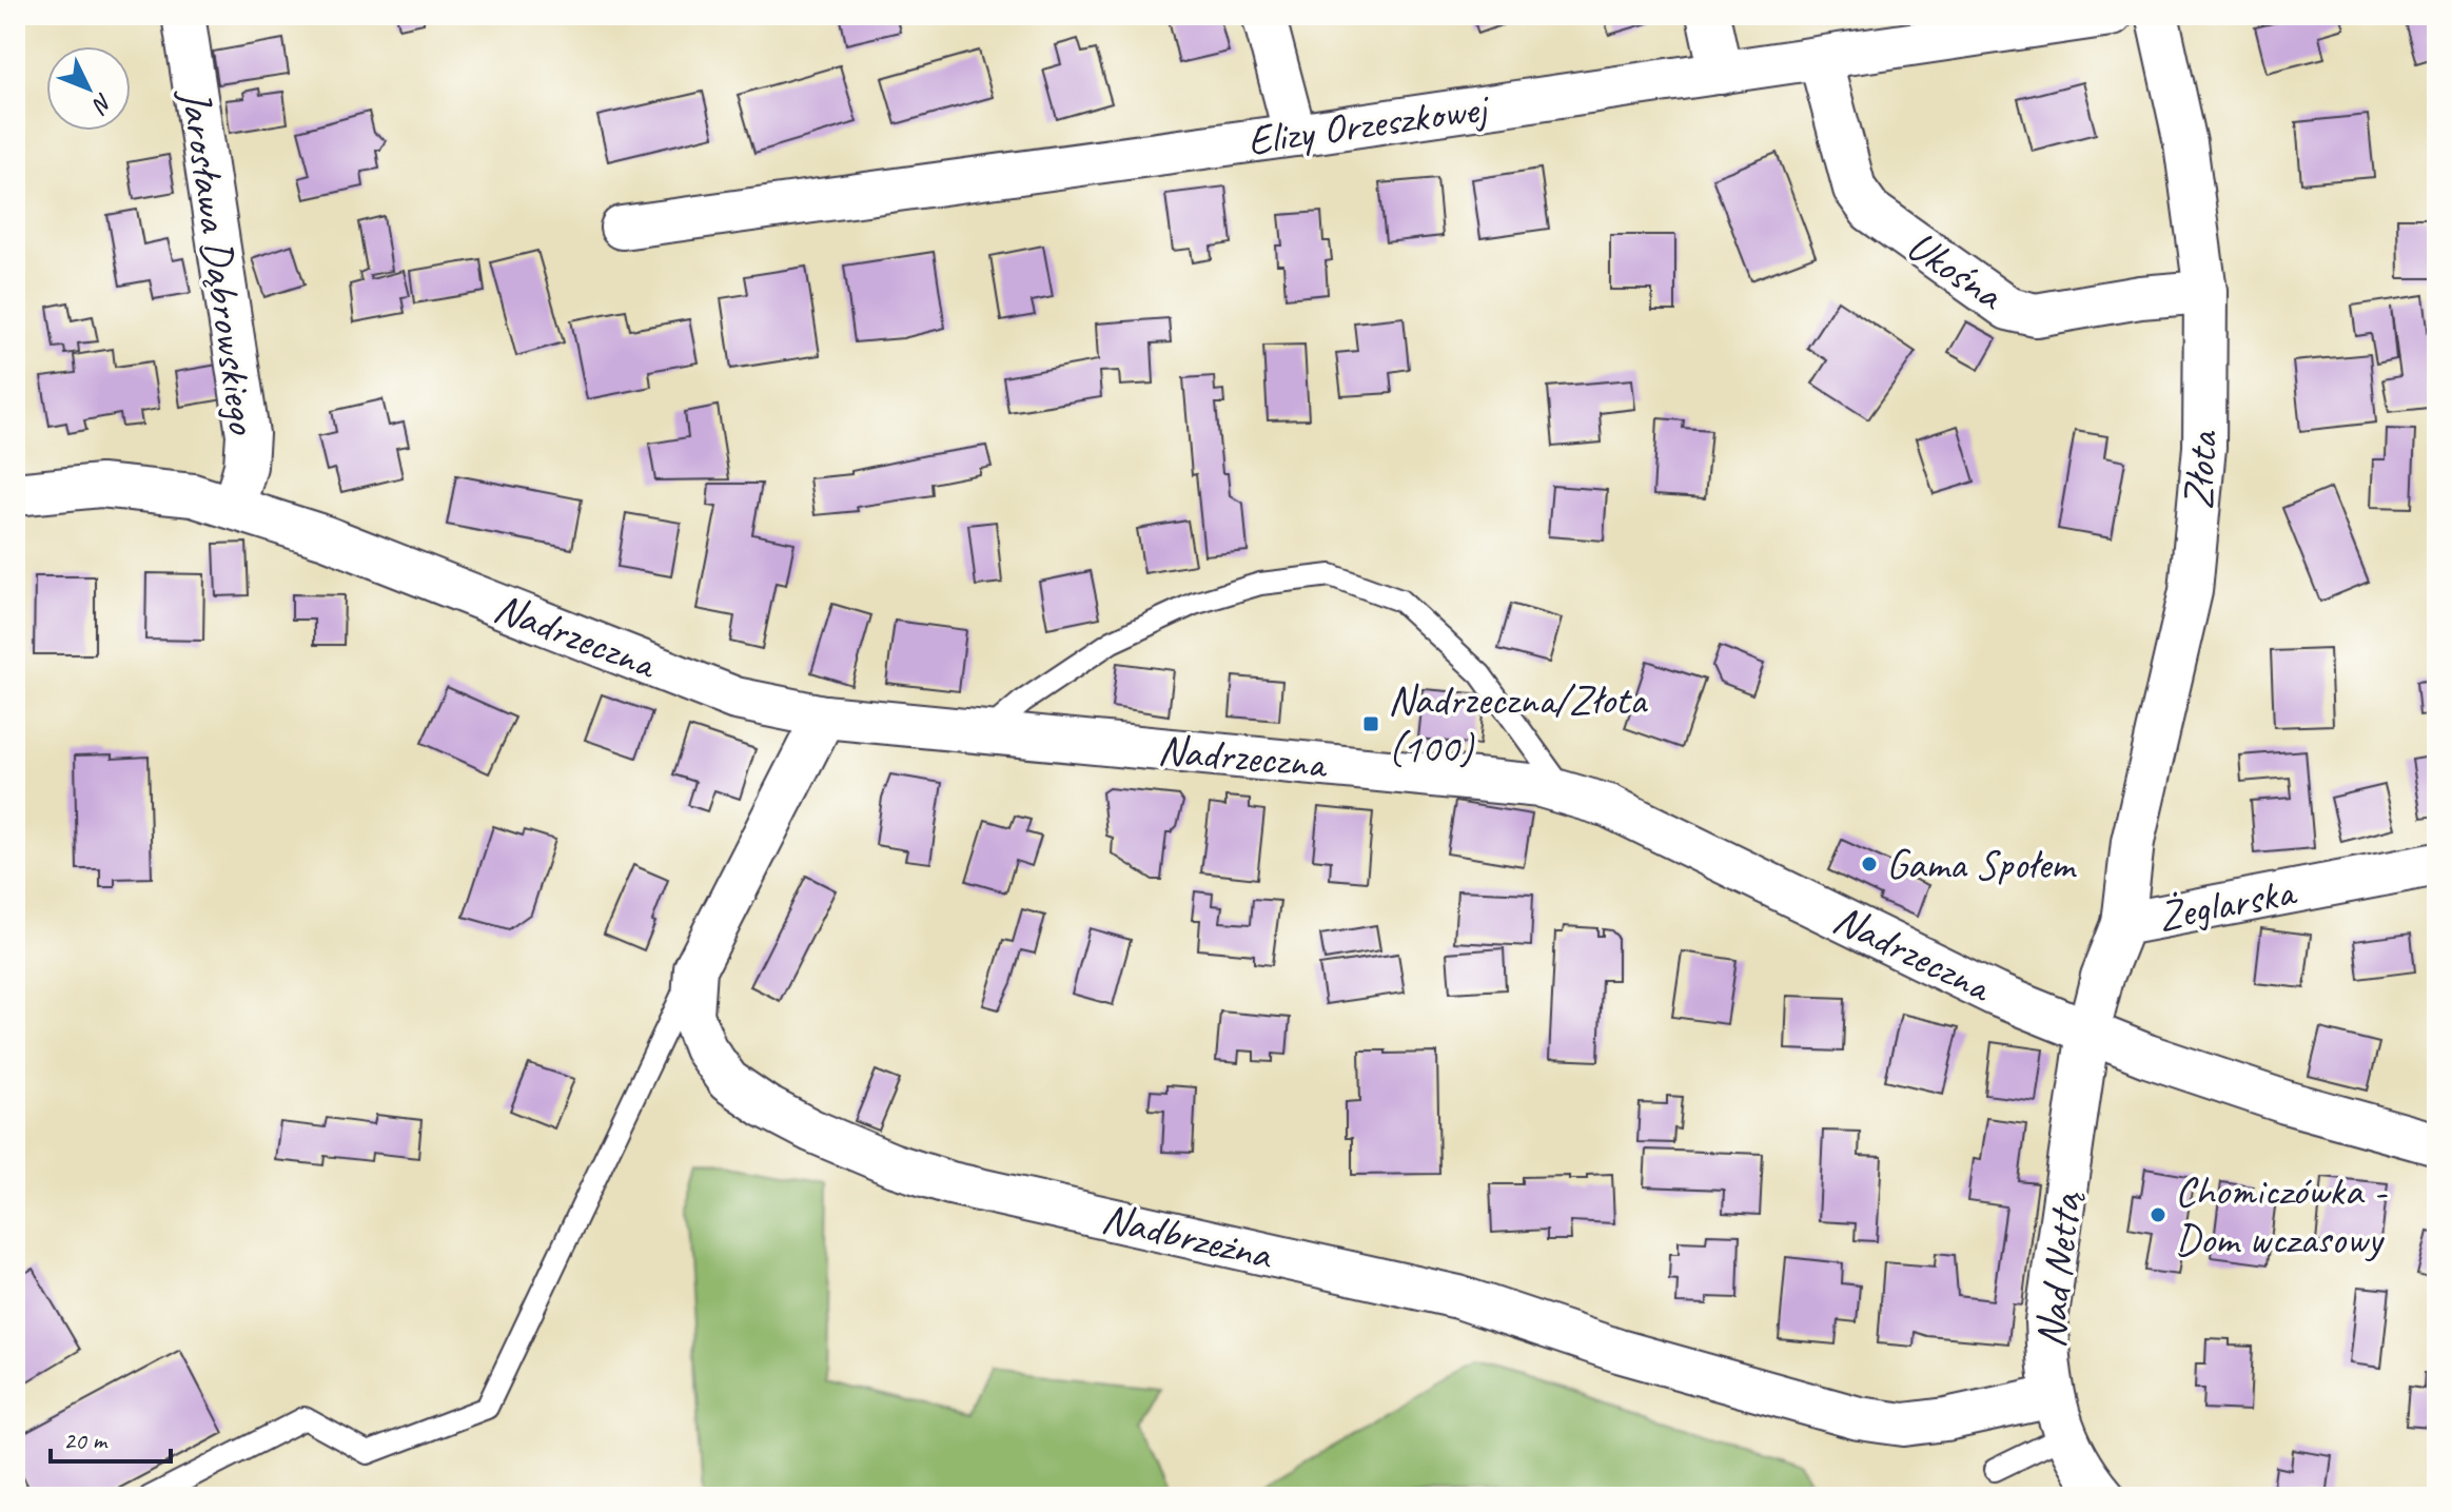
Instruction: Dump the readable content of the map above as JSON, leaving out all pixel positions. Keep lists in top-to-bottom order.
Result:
{
  "streets": {
    "street": [
      "Elizy Orzeszkowej",
      "Jarosława Dąbrowskiego",
      "Ukośna",
      "Złota",
      "Nadrzeczna",
      "Żeglarska",
      "Nadbrzeżna",
      "Nad Nettą"
    ]
  },
  "crossings": [
    ["Elizy Orzeszkowej", "Ukośna"],
    ["Jarosława Dąbrowskiego", "Nadrzeczna"],
    ["Ukośna", "Złota"],
    ["Złota", "Żeglarska"],
    ["Nadrzeczna", "Żeglarska"],
    ["Nadrzeczna", "Nadbrzeżna"],
    ["Nadrzeczna", "Nad Nettą"],
    ["Żeglarska", "Nad Nettą"],
    ["Nadbrzeżna", "Nad Nettą"]
  ],
  "places": {
    "transit": ["Nadrzeczna/Złota (100)"],
    "other": ["Gama Społem", "Chomiczówka - Dom wczasowy"]
  },
  "scale_bar": "20 m",
  "north": "bottom right"
}
